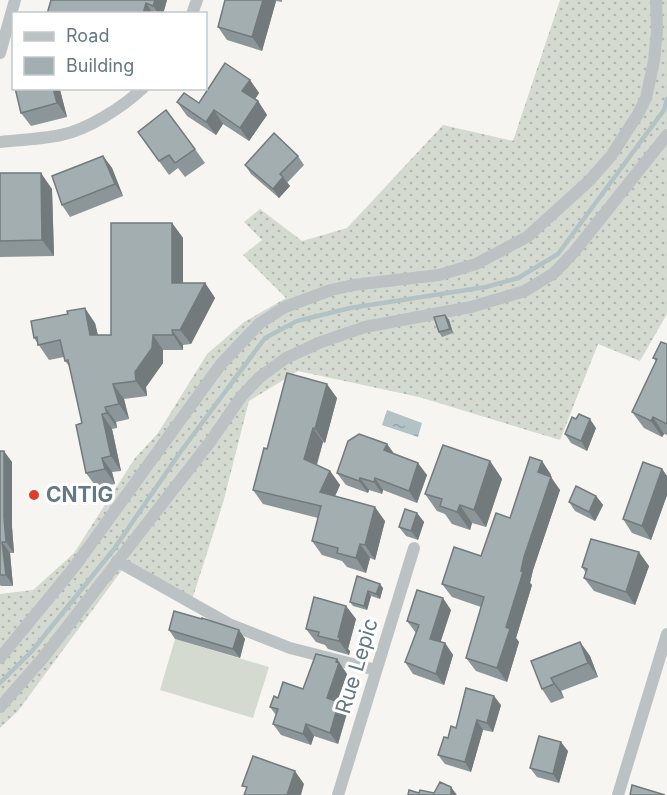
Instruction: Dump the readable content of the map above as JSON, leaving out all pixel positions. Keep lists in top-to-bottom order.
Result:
{
  "streets": {
    "street": ["Rue Lepic"]
  },
  "places": ["CNTIG"],
  "legend": ["Road", "Building"]
}
